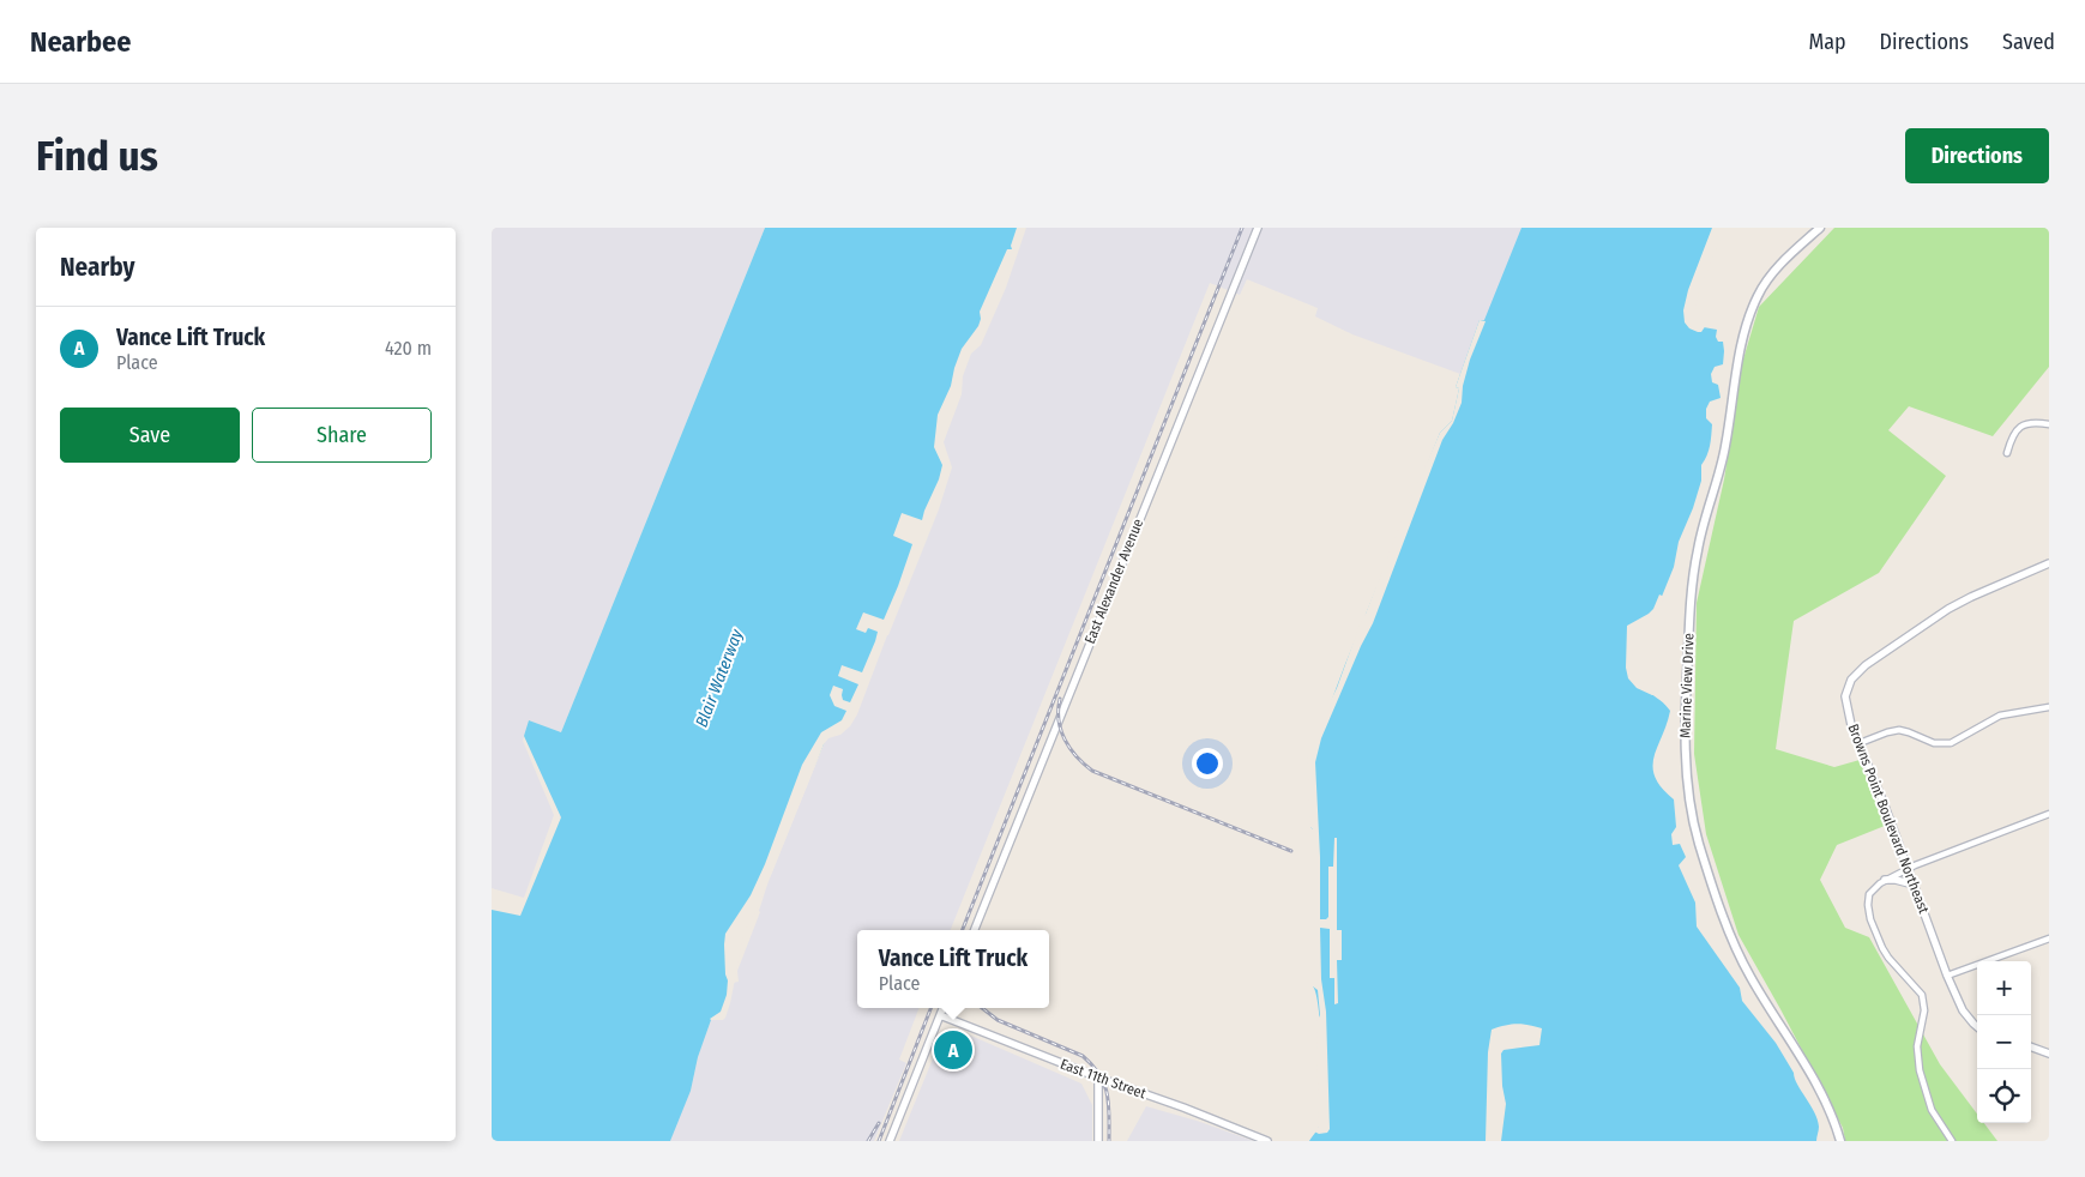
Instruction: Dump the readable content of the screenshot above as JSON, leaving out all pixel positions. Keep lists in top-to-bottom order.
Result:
{
  "streets": {
    "main road": ["Marine View Drive"],
    "street": ["East Alexander Avenue", "Browns Point Boulevard Northeast", "East 11th Street"]
  },
  "water": ["Blair Waterway"],
  "page": {
    "header": "Nearbee",
    "nav": ["Map", "Directions", "Saved"],
    "buttons": [
      "Directions",
      ["Save", "Share"]
    ],
    "title": "Find us",
    "heading": "Nearby",
    "list": [
      {
        "mark": "A",
        "name": "Vance Lift Truck",
        "note": "Place",
        "value": "420 m"
      }
    ],
    "popup": ["Vance Lift Truck", "Place"],
    "map_buttons": ["+", "−"],
    "pins": "A"
  }
}
